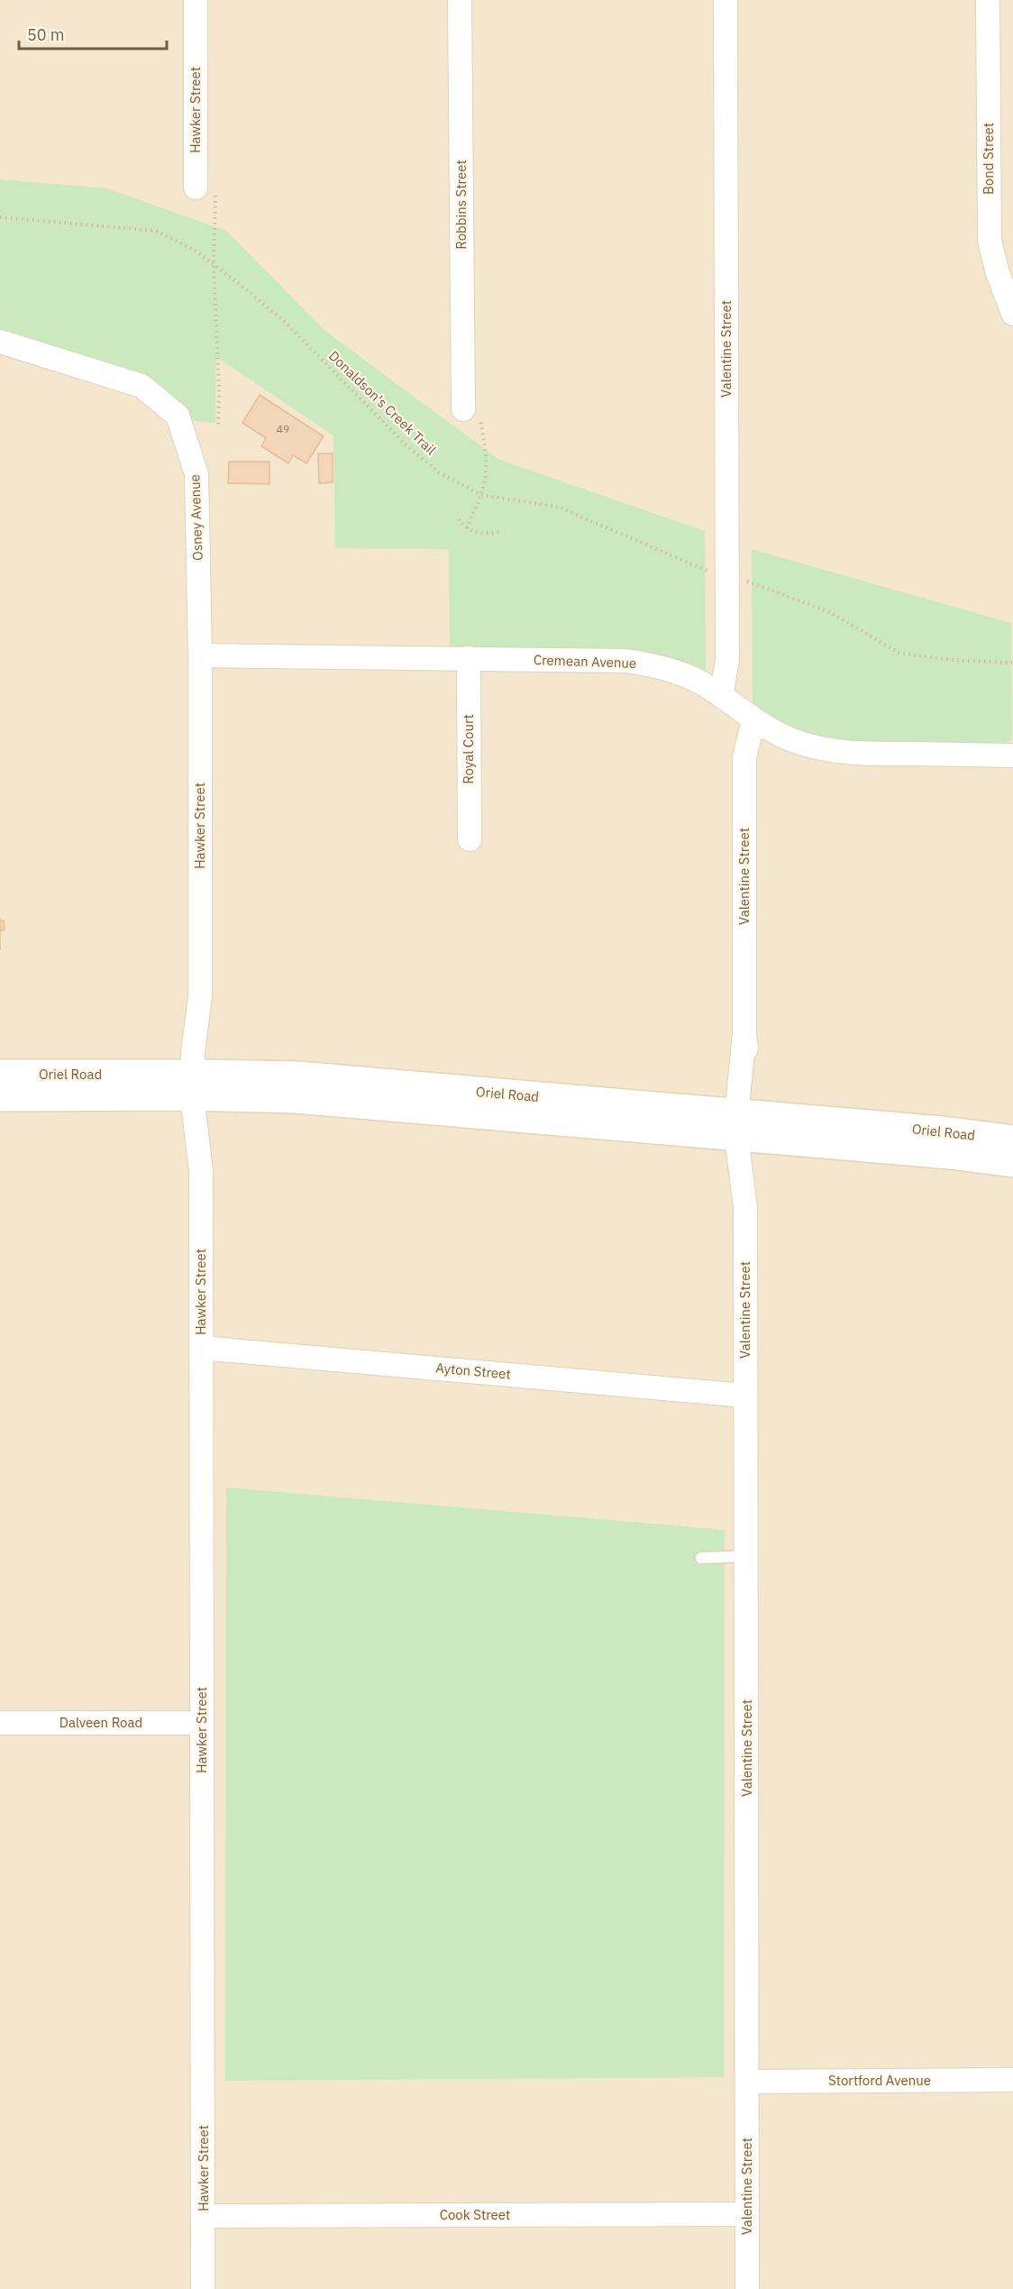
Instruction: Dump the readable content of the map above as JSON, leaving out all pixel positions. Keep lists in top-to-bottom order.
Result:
{
  "streets": {
    "main road": ["Oriel Road"],
    "street": [
      "Hawker Street",
      "Bond Street",
      "Robbins Street",
      "Valentine Street",
      "Osney Avenue",
      "Cremean Avenue",
      "Royal Court",
      "Ayton Street",
      "Dalveen Road",
      "Stortford Avenue",
      "Cook Street"
    ],
    "path": ["Donaldson's Creek Trail"]
  },
  "crossings": [
    ["Hawker Street", "Osney Avenue"],
    ["Hawker Street", "Cremean Avenue"],
    ["Hawker Street", "Oriel Road"],
    ["Hawker Street", "Ayton Street"],
    ["Hawker Street", "Dalveen Road"],
    ["Hawker Street", "Cook Street"],
    ["Valentine Street", "Donaldson's Creek Trail"],
    ["Valentine Street", "Cremean Avenue"],
    ["Valentine Street", "Oriel Road"],
    ["Valentine Street", "Ayton Street"],
    ["Valentine Street", "Stortford Avenue"],
    ["Valentine Street", "Cook Street"],
    ["Osney Avenue", "Cremean Avenue"],
    ["Cremean Avenue", "Royal Court"]
  ],
  "house_numbers": ["49"],
  "scale_bar": "50 m"
}
